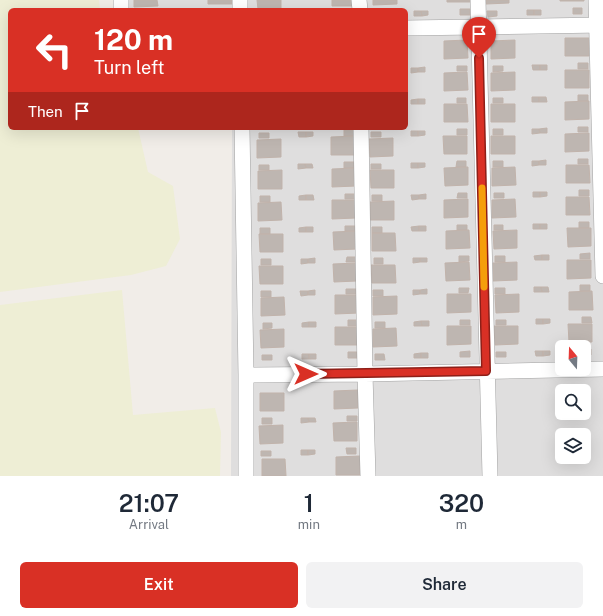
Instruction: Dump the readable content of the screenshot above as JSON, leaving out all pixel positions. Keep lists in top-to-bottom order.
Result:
{
  "north": "top",
  "page": {
    "turn": ["120 m", "Turn left"],
    "then": "Then",
    "eta": [
      "21:07",
      "Arrival",
      "1",
      "min",
      "320",
      "m"
    ],
    "buttons": ["Exit", "Share"]
  }
}
